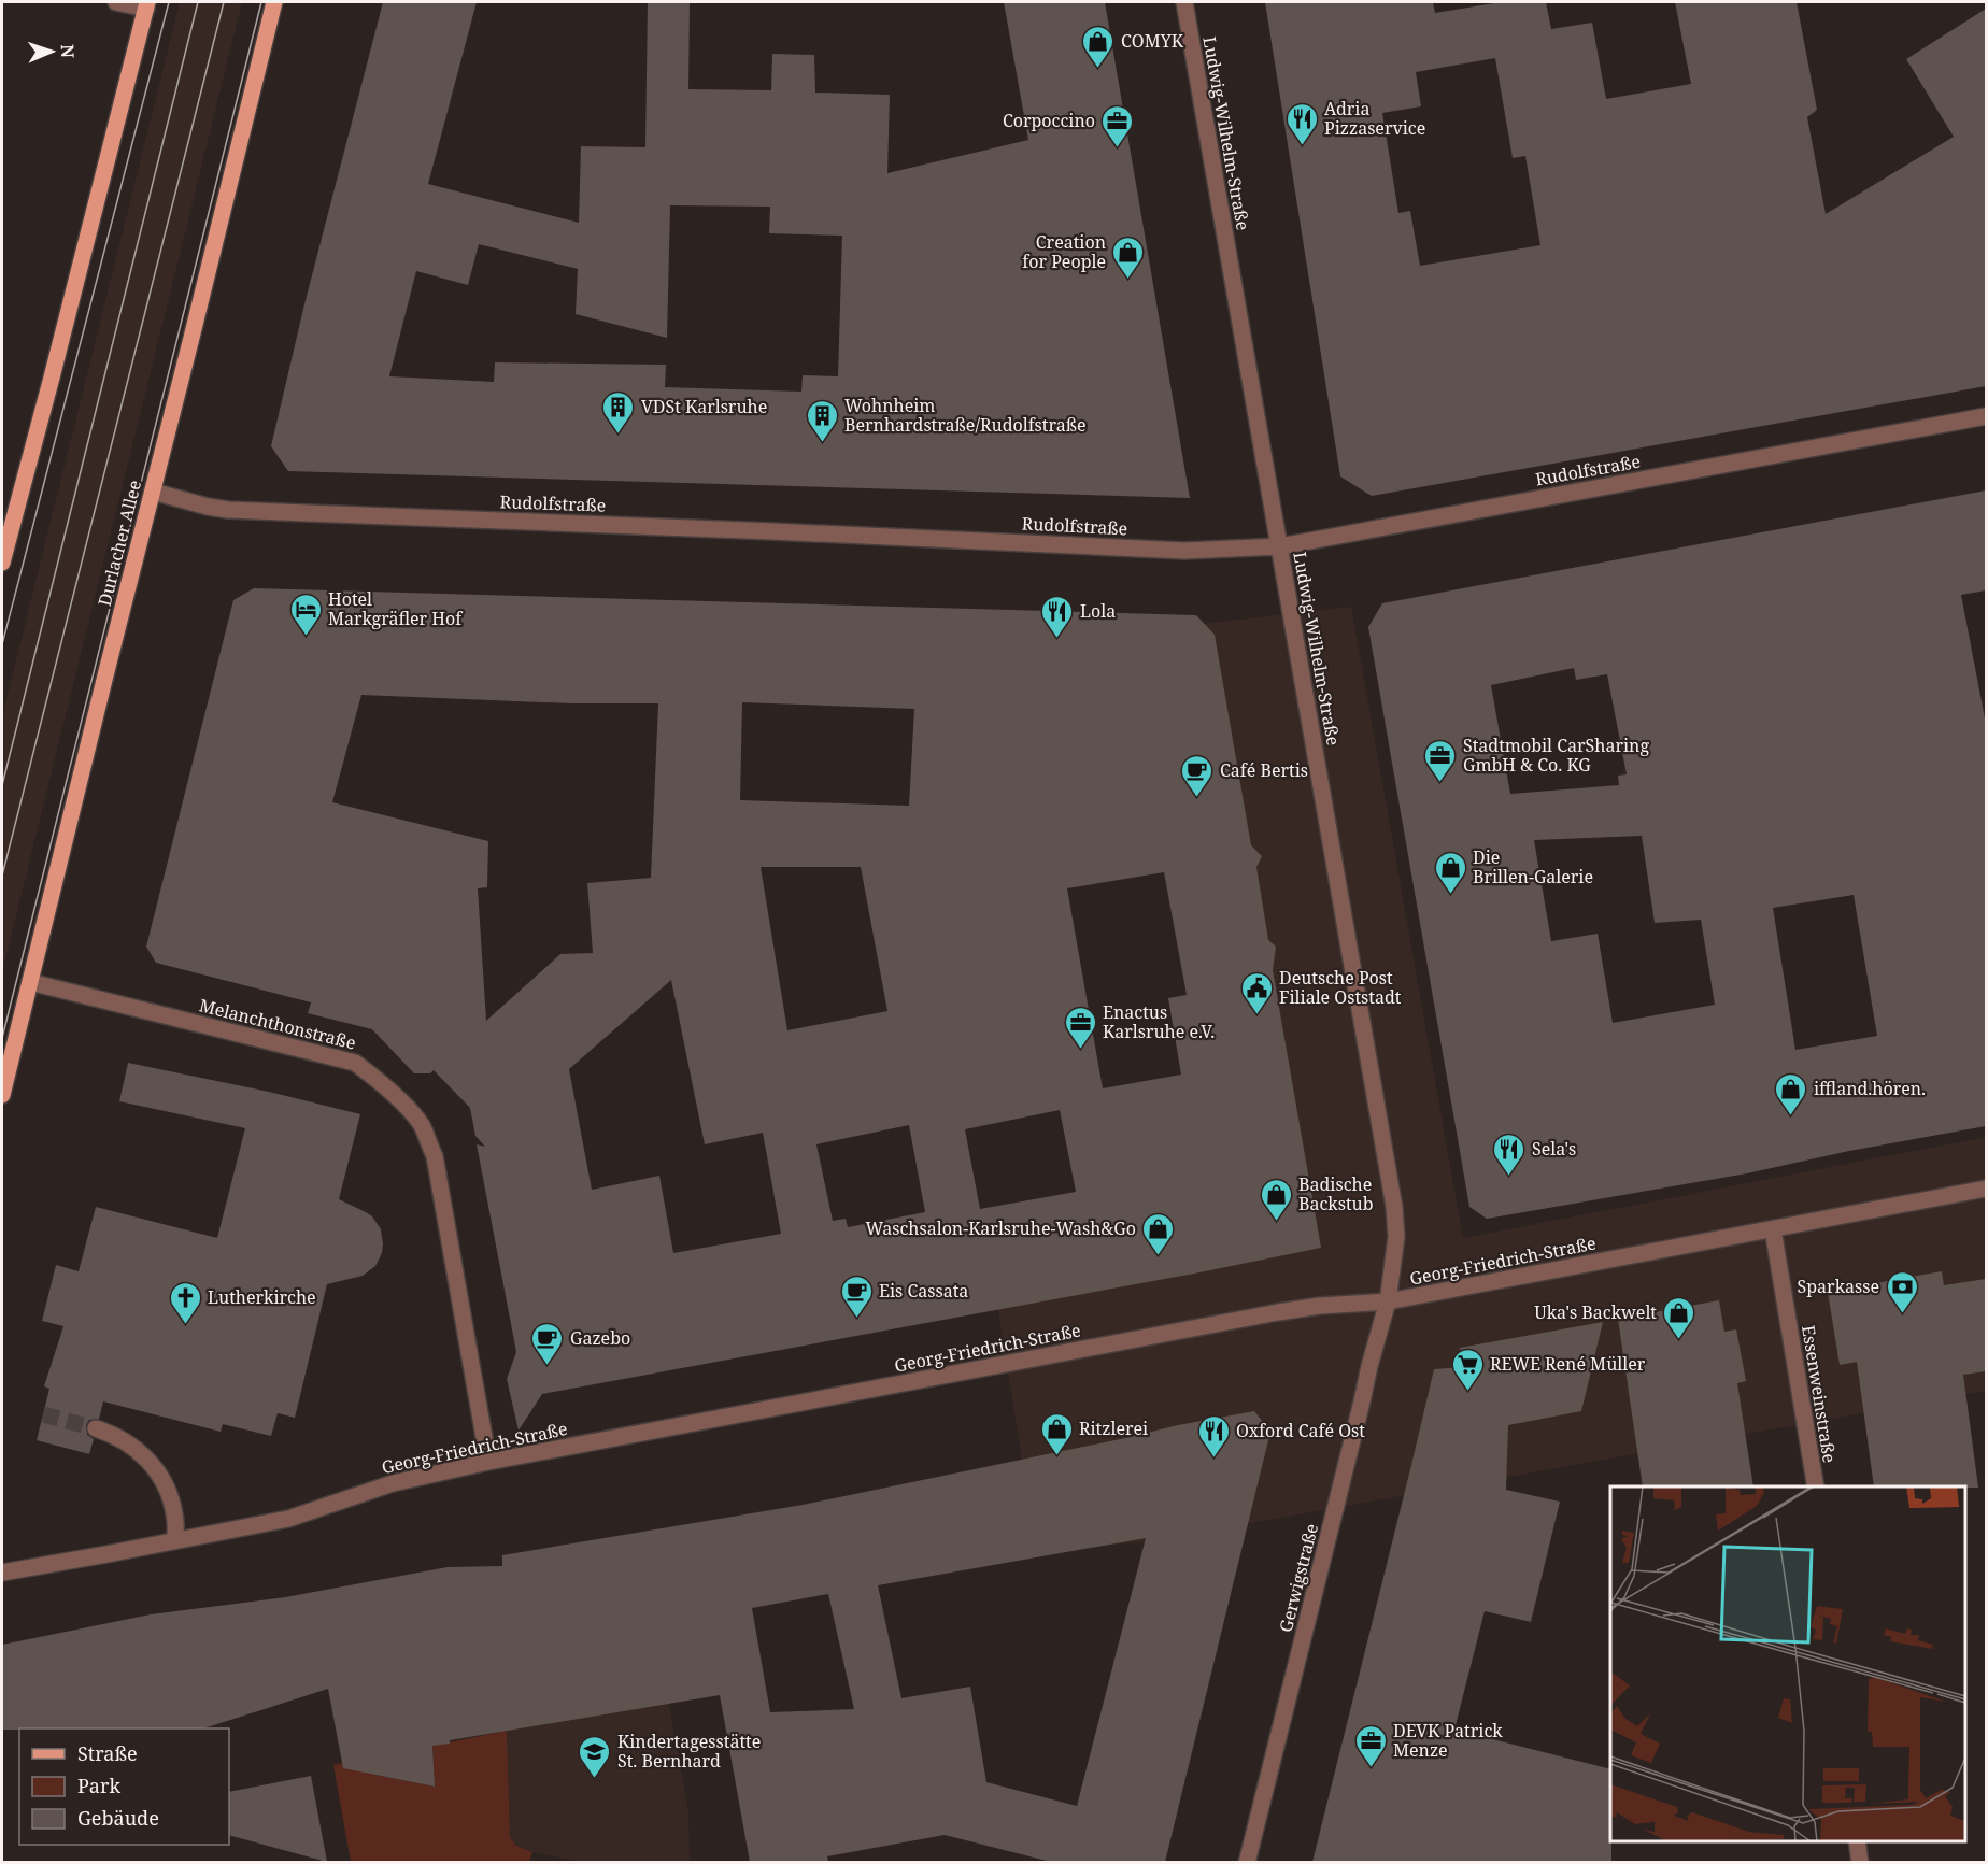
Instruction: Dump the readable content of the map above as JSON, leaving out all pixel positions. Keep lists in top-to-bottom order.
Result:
{
  "streets": {
    "main road": ["Durlacher Allee"],
    "street": [
      "Ludwig-Wilhelm-Straße",
      "Rudolfstraße",
      "Melanchthonstraße",
      "Georg-Friedrich-Straße",
      "Essenweinstraße",
      "Gerwigstraße"
    ]
  },
  "crossings": [
    ["Ludwig-Wilhelm-Straße", "Rudolfstraße"],
    ["Ludwig-Wilhelm-Straße", "Georg-Friedrich-Straße"],
    ["Ludwig-Wilhelm-Straße", "Gerwigstraße"],
    ["Rudolfstraße", "Durlacher Allee"],
    ["Durlacher Allee", "Melanchthonstraße"],
    ["Melanchthonstraße", "Georg-Friedrich-Straße"],
    ["Georg-Friedrich-Straße", "Essenweinstraße"],
    ["Georg-Friedrich-Straße", "Gerwigstraße"]
  ],
  "places": {
    "shop": [
      "COMYK",
      "Creation for People",
      "Die Brillen-Galerie",
      "iffland.hören.",
      "Badische Backstub",
      "Waschsalon-Karlsruhe-Wash&Go",
      "Uka's Backwelt",
      "Ritzlerei"
    ],
    "restaurant": [
      "Adria Pizzaservice",
      "Lola",
      "Sela's",
      "Oxford Café Ost"
    ],
    "office": [
      "Corpoccino",
      "Stadtmobil CarSharing GmbH & Co. KG",
      "Enactus Karlsruhe e.V.",
      "DEVK Patrick Menze"
    ],
    "building": ["VDSt Karlsruhe", "Wohnheim Bernhardstraße/Rudolfstraße"],
    "hotel": ["Hotel Markgräfler Hof"],
    "cafe": ["Café Bertis", "Eis Cassata", "Gazebo"],
    "public building": ["Deutsche Post Filiale Oststadt"],
    "bank": ["Sparkasse"],
    "church": ["Lutherkirche"],
    "supermarket": ["REWE René Müller"],
    "school or university": ["Kindertagesstätte St. Bernhard"]
  },
  "legend": ["Straße", "Park", "Gebäude"],
  "north": "right"
}
